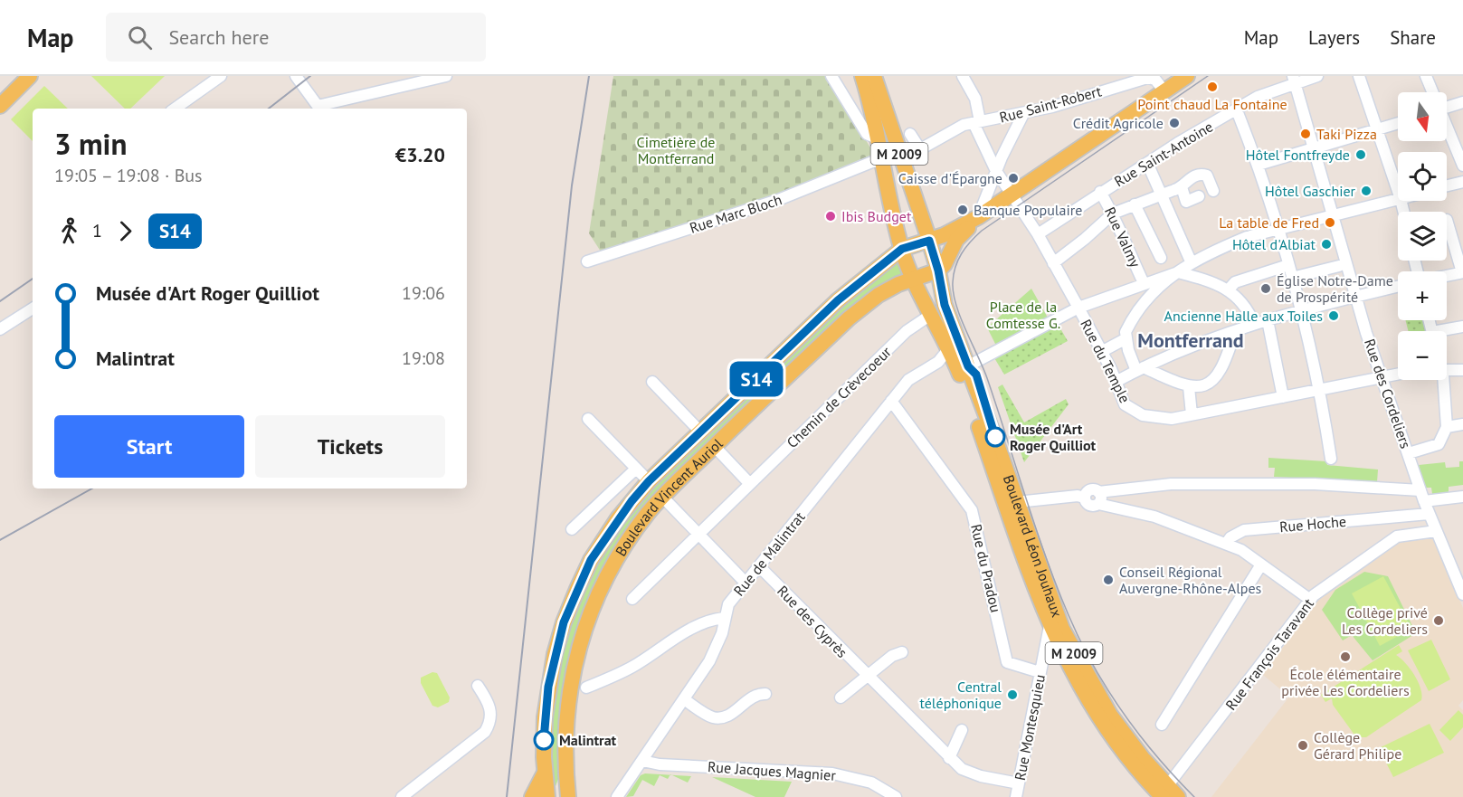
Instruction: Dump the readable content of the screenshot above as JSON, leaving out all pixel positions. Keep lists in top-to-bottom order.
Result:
{
  "streets": {
    "main road": ["M 2009", "Boulevard Vincent Auriol", "Boulevard Léon Jouhaux"],
    "street": [
      "Rue Saint-Robert",
      "Rue Saint-Antoine",
      "Rue Marc Bloch",
      "Rue Valmy",
      "Rue du Temple",
      "Rue des Cordeliers",
      "Chemin de Crèvecoeur",
      "Rue Hoche",
      "Rue de Malintrat",
      "Rue du Pradou",
      "Rue des Cyprès",
      "Rue François Taravant",
      "Rue Montesquieu",
      "Rue Jacques Magnier"
    ]
  },
  "crossings": [
    ["M 2009", "Rue Marc Bloch"],
    ["M 2009", "Boulevard Vincent Auriol"],
    ["M 2009", "Boulevard Léon Jouhaux"],
    ["Rue Saint-Antoine", "Rue Valmy"],
    ["Rue Saint-Antoine", "Rue du Temple"],
    ["Rue Saint-Antoine", "Rue des Cordeliers"],
    ["Rue du Temple", "Rue des Cordeliers"],
    ["Rue des Cordeliers", "Rue Hoche"],
    ["Rue des Cordeliers", "Rue François Taravant"],
    ["Chemin de Crèvecoeur", "Boulevard Léon Jouhaux"],
    ["Boulevard Vincent Auriol", "Boulevard Léon Jouhaux"],
    ["Boulevard Léon Jouhaux", "Rue de Malintrat"],
    ["Boulevard Léon Jouhaux", "Rue François Taravant"],
    ["Boulevard Léon Jouhaux", "Rue Montesquieu"],
    ["Rue de Malintrat", "Rue du Pradou"],
    ["Rue de Malintrat", "Rue des Cyprès"],
    ["Rue de Malintrat", "Rue Jacques Magnier"],
    ["Rue du Pradou", "Rue Montesquieu"],
    ["Rue des Cyprès", "Rue Montesquieu"]
  ],
  "districts": ["Montferrand"],
  "parks": ["Cimetière de Montferrand", "Place de la Comtesse G."],
  "places": [
    "Point chaud La Fontaine",
    "Crédit Agricole",
    "Taki Pizza",
    "Hôtel Fontfreyde",
    "Caisse d'Épargne",
    "Hôtel Gaschier",
    "Banque Populaire",
    "Ibis Budget",
    "La table de Fred",
    "Hôtel d'Albiat",
    "Église Notre-Dame de Prospérité",
    "Ancienne Halle aux Toiles",
    "Musée d'Art Roger Quilliot",
    "Conseil Régional Auvergne-Rhône-Alpes",
    "Collège privé Les Cordeliers",
    "École élémentaire privée Les Cordeliers",
    "Central téléphonique",
    "Malintrat",
    "Collège Gérard Philipe"
  ],
  "lines": ["bus line S14"],
  "north": "bottom",
  "page": {
    "header": "Map",
    "search": "Search here",
    "nav": ["Map", "Layers", "Share"],
    "on_map": "S14",
    "map_buttons": ["+", "−"],
    "heading": ["3 min", "19:05 – 19:08 · Bus", "€3.20"],
    "legs": ["1", "S14"],
    "list": [
      {
        "name": "Musée d'Art Roger Quilliot",
        "value": "19:06"
      },
      {
        "name": "Malintrat",
        "value": "19:08"
      }
    ],
    "buttons": ["Start", "Tickets"]
  }
}
